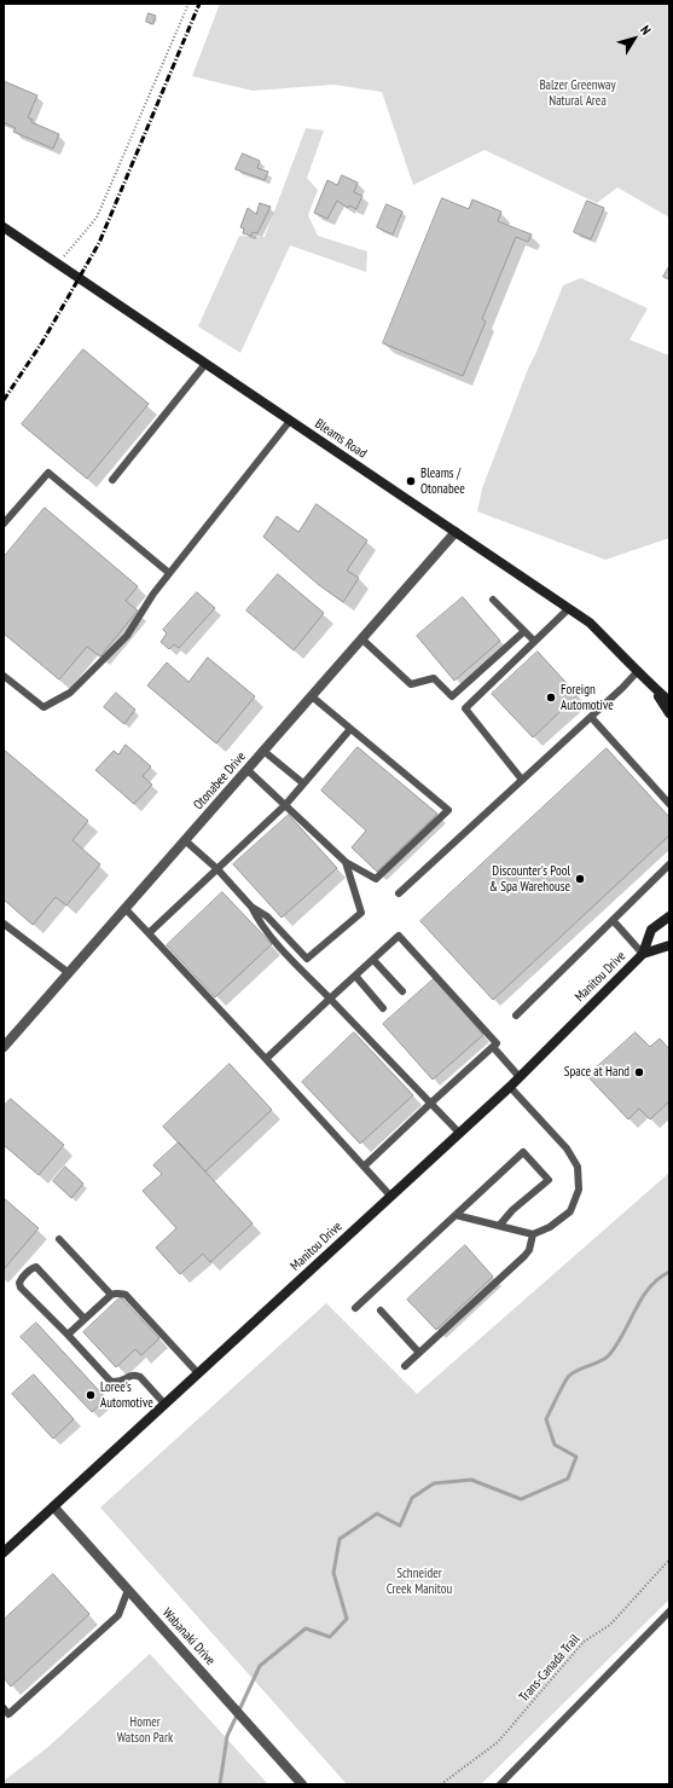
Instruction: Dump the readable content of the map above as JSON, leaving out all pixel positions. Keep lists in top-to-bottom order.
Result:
{
  "streets": {
    "main road": ["Bleams Road", "Manitou Drive"],
    "street": ["Otonabee Drive", "Wabanaki Drive"],
    "path": ["Trans-Canada Trail"]
  },
  "crossings": [
    ["Bleams Road", "Otonabee Drive"],
    ["Manitou Drive", "Wabanaki Drive"]
  ],
  "parks": ["Balzer Greenway Natural Area", "Schneider Creek Manitou", "Homer Watson Park"],
  "places": [
    "Bleams / Otonabee",
    "Foreign Automotive",
    "Discounter's Pool & Spa Warehouse",
    "Space at Hand",
    "Loree's Automotive"
  ],
  "north": "top right"
}
